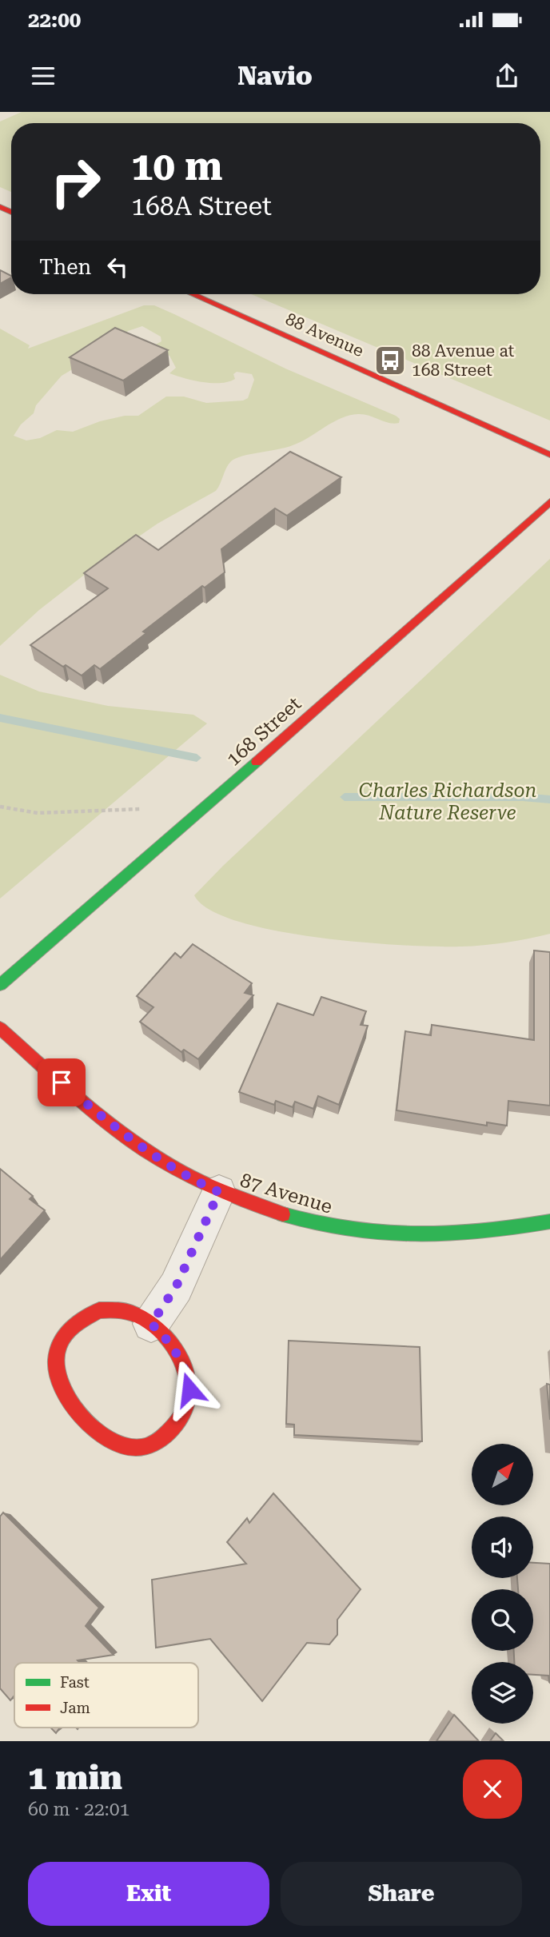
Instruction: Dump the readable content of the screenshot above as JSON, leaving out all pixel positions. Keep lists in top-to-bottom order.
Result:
{
  "streets": {
    "main road": ["88 Avenue", "168 Street", "87 Avenue"]
  },
  "parks": ["Charles Richardson Nature Reserve"],
  "places": {
    "bus stop": ["88 Avenue at 168 Street"]
  },
  "legend": ["Fast", "Jam"],
  "north": "top right",
  "page": {
    "status": "22:00",
    "header": "Navio",
    "turn": ["10 m", "168A Street"],
    "then": "Then",
    "heading": ["1 min", "60 m · 22:01"],
    "buttons": ["Exit", "Share"]
  }
}
